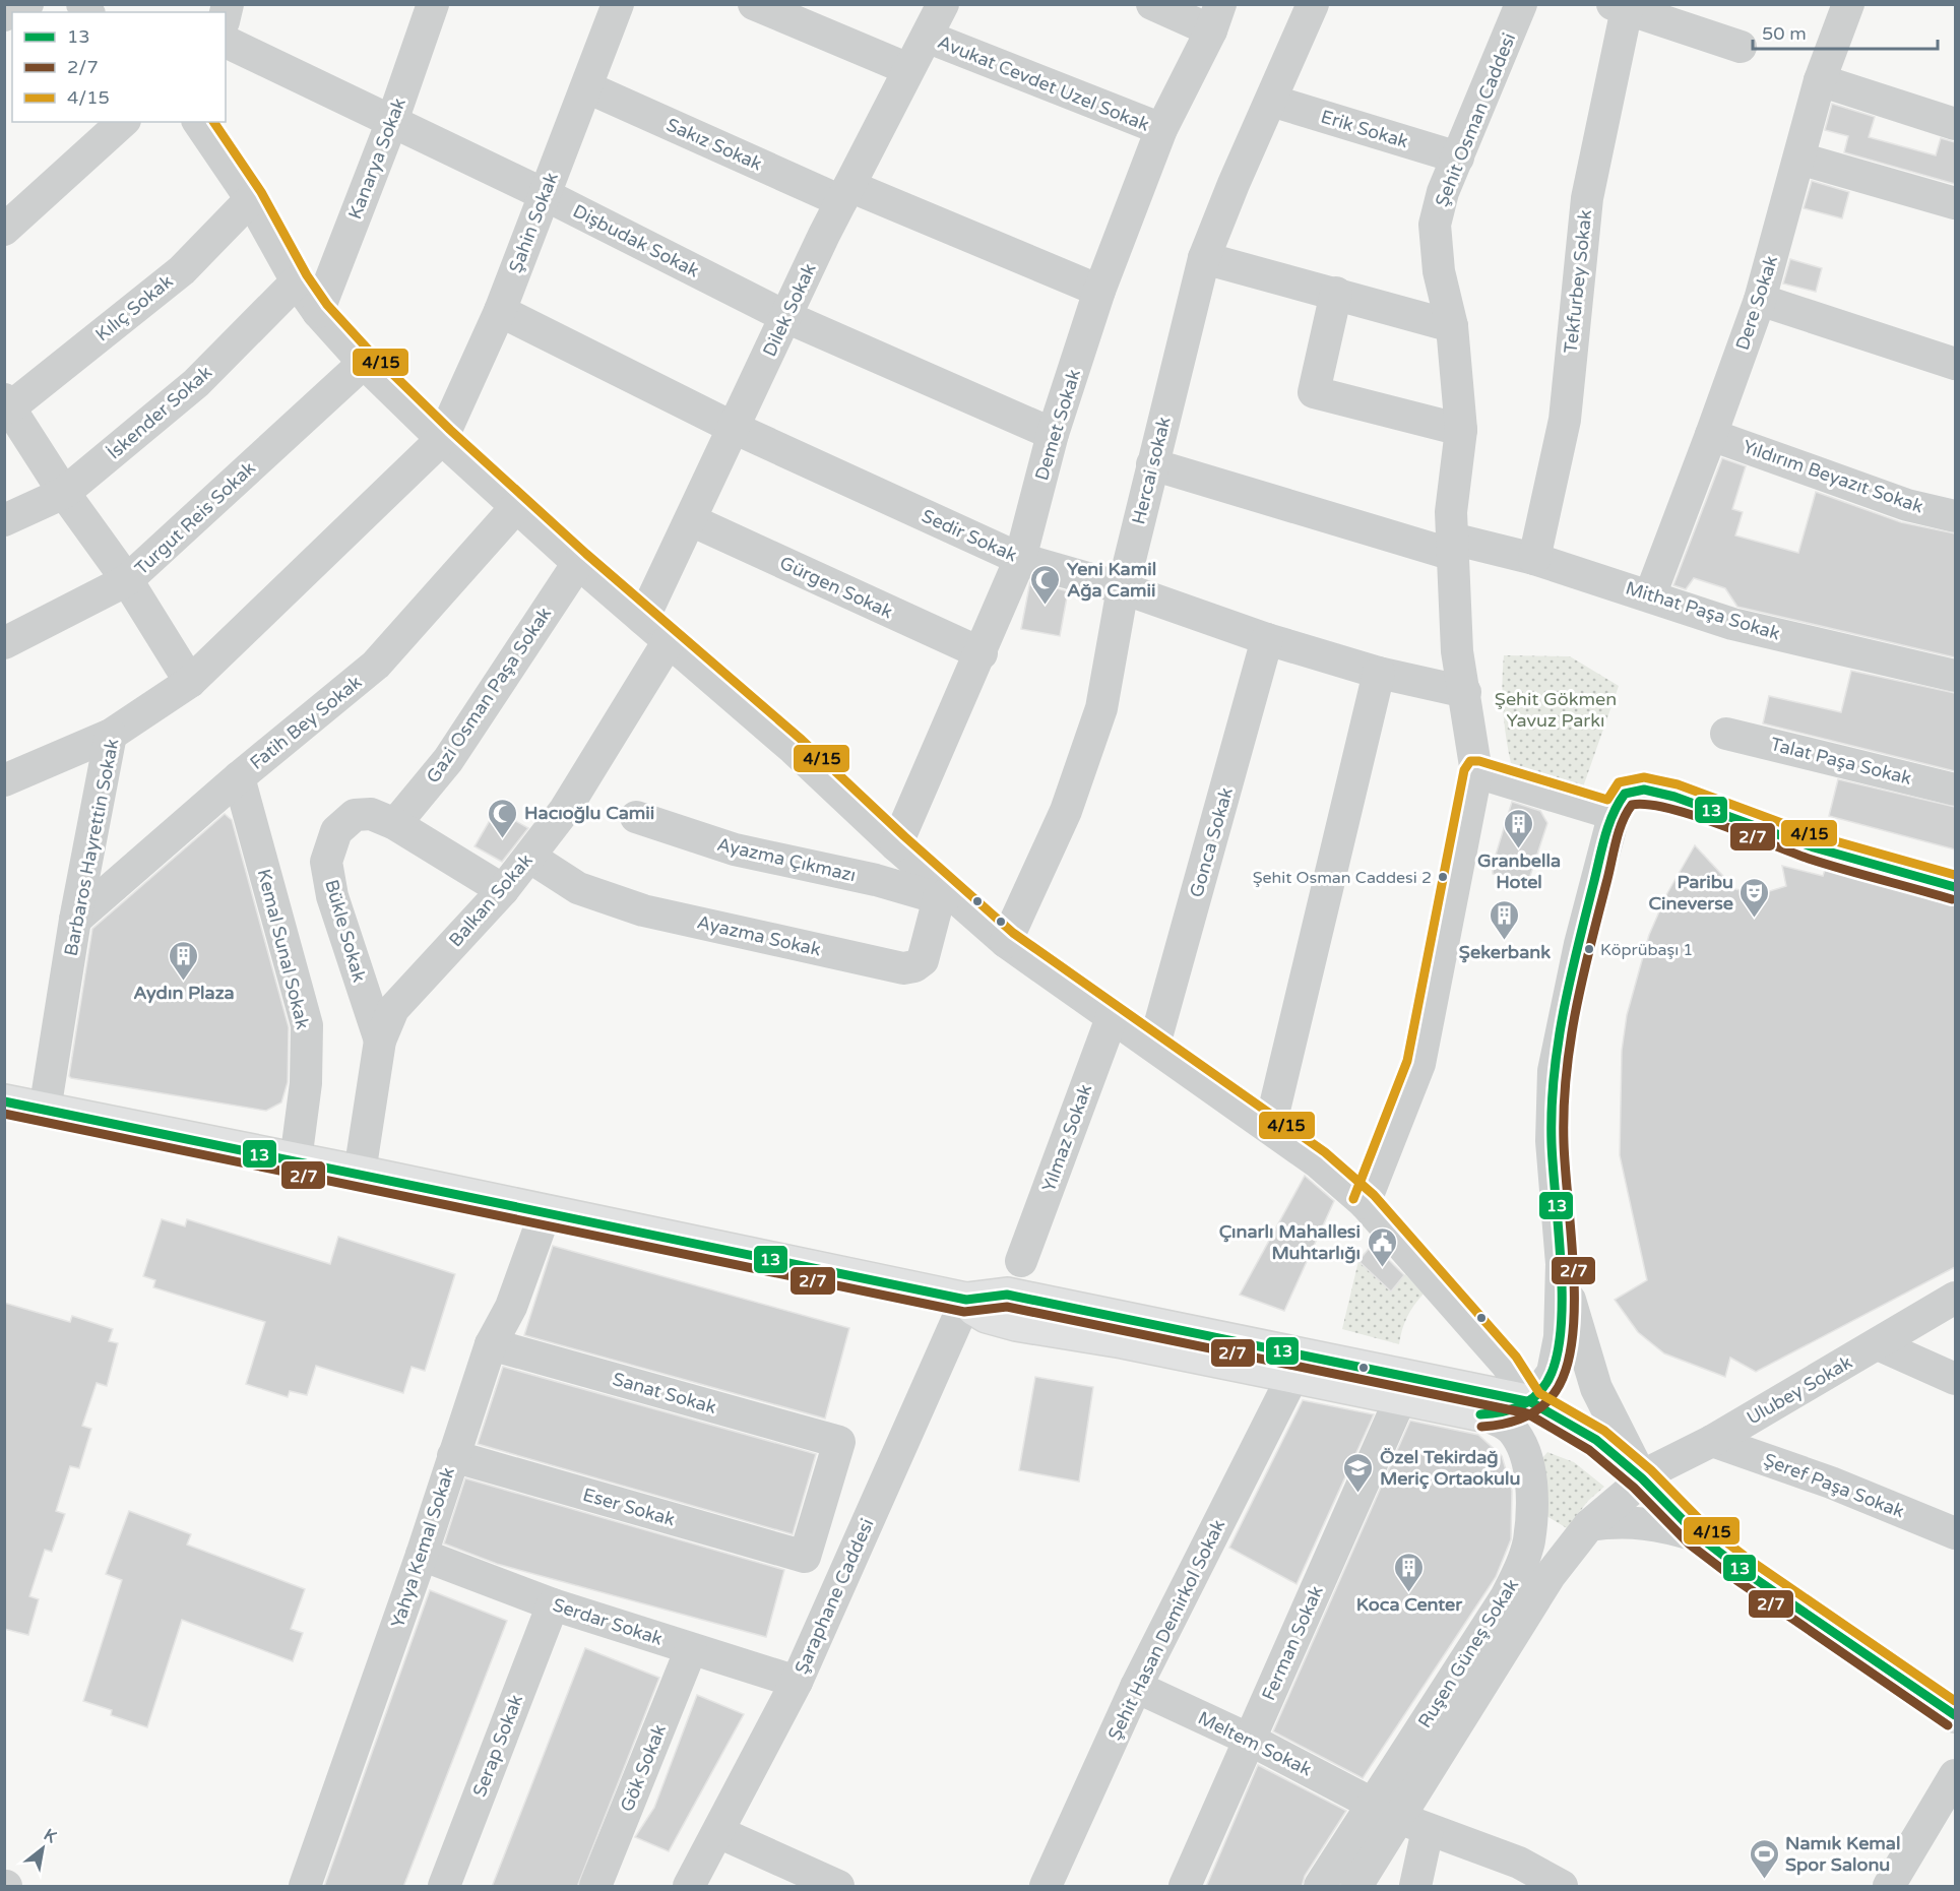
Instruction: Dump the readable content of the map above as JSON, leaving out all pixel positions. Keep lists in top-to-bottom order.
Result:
{
  "streets": {
    "street": [
      "Avukat Cevdet Uzel Sokak",
      "Şehit Osman Caddesi",
      "Erik Sokak",
      "Sakız Sokak",
      "Kanarya Sokak",
      "Şahin Sokak",
      "Dişbudak Sokak",
      "Tekfurbey Sokak",
      "Dere Sokak",
      "Kılıç Sokak",
      "Dilek Sokak",
      "İskender Sokak",
      "Demet Sokak",
      "Hercai sokak",
      "Yıldırım Beyazıt Sokak",
      "Turgut Reis Sokak",
      "Sedir Sokak",
      "Gürgen Sokak",
      "Mithat Paşa Sokak",
      "Gazi Osman Paşa Sokak",
      "Fatih Bey Sokak",
      "Talat Paşa Sokak",
      "Gonca Sokak",
      "Barbaros Hayrettin Sokak",
      "Ayazma Çıkmazı",
      "Balkan Sokak",
      "Bükle Sokak",
      "Ayazma Sokak",
      "Kemal Sunal Sokak",
      "Yılmaz Sokak",
      "Ulubey Sokak",
      "Sanat Sokak",
      "Şeref Paşa Sokak",
      "Eser Sokak",
      "Yahya Kemal Sokak",
      "Şaraphane Caddesi",
      "Serdar Sokak",
      "Şehit Hasan Demirkol Sokak",
      "Ferman Sokak",
      "Ruşen Güneş Sokak",
      "Meltem Sokak",
      "Serap Sokak",
      "Gök Sokak"
    ]
  },
  "crossings": [
    ["Avukat Cevdet Uzel Sokak", "Dilek Sokak"],
    ["Avukat Cevdet Uzel Sokak", "Demet Sokak"],
    ["Şehit Osman Caddesi", "Erik Sokak"],
    ["Şehit Osman Caddesi", "Sedir Sokak"],
    ["Şehit Osman Caddesi", "Mithat Paşa Sokak"],
    ["Erik Sokak", "Hercai sokak"],
    ["Sakız Sokak", "Şahin Sokak"],
    ["Sakız Sokak", "Dilek Sokak"],
    ["Sakız Sokak", "Demet Sokak"],
    ["Kanarya Sokak", "Dişbudak Sokak"],
    ["Şahin Sokak", "Dişbudak Sokak"],
    ["Şahin Sokak", "Sedir Sokak"],
    ["Şahin Sokak", "Barbaros Hayrettin Sokak"],
    ["Dişbudak Sokak", "Dilek Sokak"],
    ["Dişbudak Sokak", "Demet Sokak"],
    ["Tekfurbey Sokak", "Mithat Paşa Sokak"],
    ["Dere Sokak", "Yıldırım Beyazıt Sokak"],
    ["Dere Sokak", "Mithat Paşa Sokak"],
    ["Dilek Sokak", "Sedir Sokak"],
    ["Dilek Sokak", "Gürgen Sokak"],
    ["Demet Sokak", "Sedir Sokak"],
    ["Demet Sokak", "Gürgen Sokak"],
    ["Hercai sokak", "Sedir Sokak"],
    ["Hercai sokak", "Mithat Paşa Sokak"],
    ["Sedir Sokak", "Gonca Sokak"],
    ["Gazi Osman Paşa Sokak", "Bükle Sokak"],
    ["Fatih Bey Sokak", "Barbaros Hayrettin Sokak"],
    ["Fatih Bey Sokak", "Kemal Sunal Sokak"],
    ["Ayazma Çıkmazı", "Ayazma Sokak"],
    ["Balkan Sokak", "Bükle Sokak"],
    ["Balkan Sokak", "Ayazma Sokak"],
    ["Ulubey Sokak", "Şeref Paşa Sokak"],
    ["Ulubey Sokak", "Ruşen Güneş Sokak"],
    ["Sanat Sokak", "Eser Sokak"],
    ["Sanat Sokak", "Yahya Kemal Sokak"],
    ["Eser Sokak", "Yahya Kemal Sokak"],
    ["Yahya Kemal Sokak", "Serdar Sokak"],
    ["Şaraphane Caddesi", "Serdar Sokak"],
    ["Serdar Sokak", "Serap Sokak"],
    ["Serdar Sokak", "Gök Sokak"],
    ["Şehit Hasan Demirkol Sokak", "Meltem Sokak"],
    ["Ferman Sokak", "Meltem Sokak"],
    ["Ruşen Güneş Sokak", "Meltem Sokak"]
  ],
  "parks": ["Şehit Gökmen Yavuz Parkı"],
  "places": {
    "mosque": ["Yeni Kamil Ağa Camii", "Hacıoğlu Camii"],
    "building": [
      "Granbella Hotel",
      "Şekerbank",
      "Aydın Plaza",
      "Koca Center"
    ],
    "other": ["Şehit Osman Caddesi 2", "Köprübaşı 1"],
    "theatre": ["Paribu Cineverse"],
    "public building": ["Çınarlı Mahallesi Muhtarlığı"],
    "school or university": ["Özel Tekirdağ Meriç Ortaokulu"],
    "sports": ["Namık Kemal Spor Salonu"]
  },
  "lines": ["transit line 4/15", "transit line 13", "transit line 2/7"],
  "legend": ["13", "2/7", "4/15"],
  "scale_bar": "50 m",
  "north": "top right"
}
